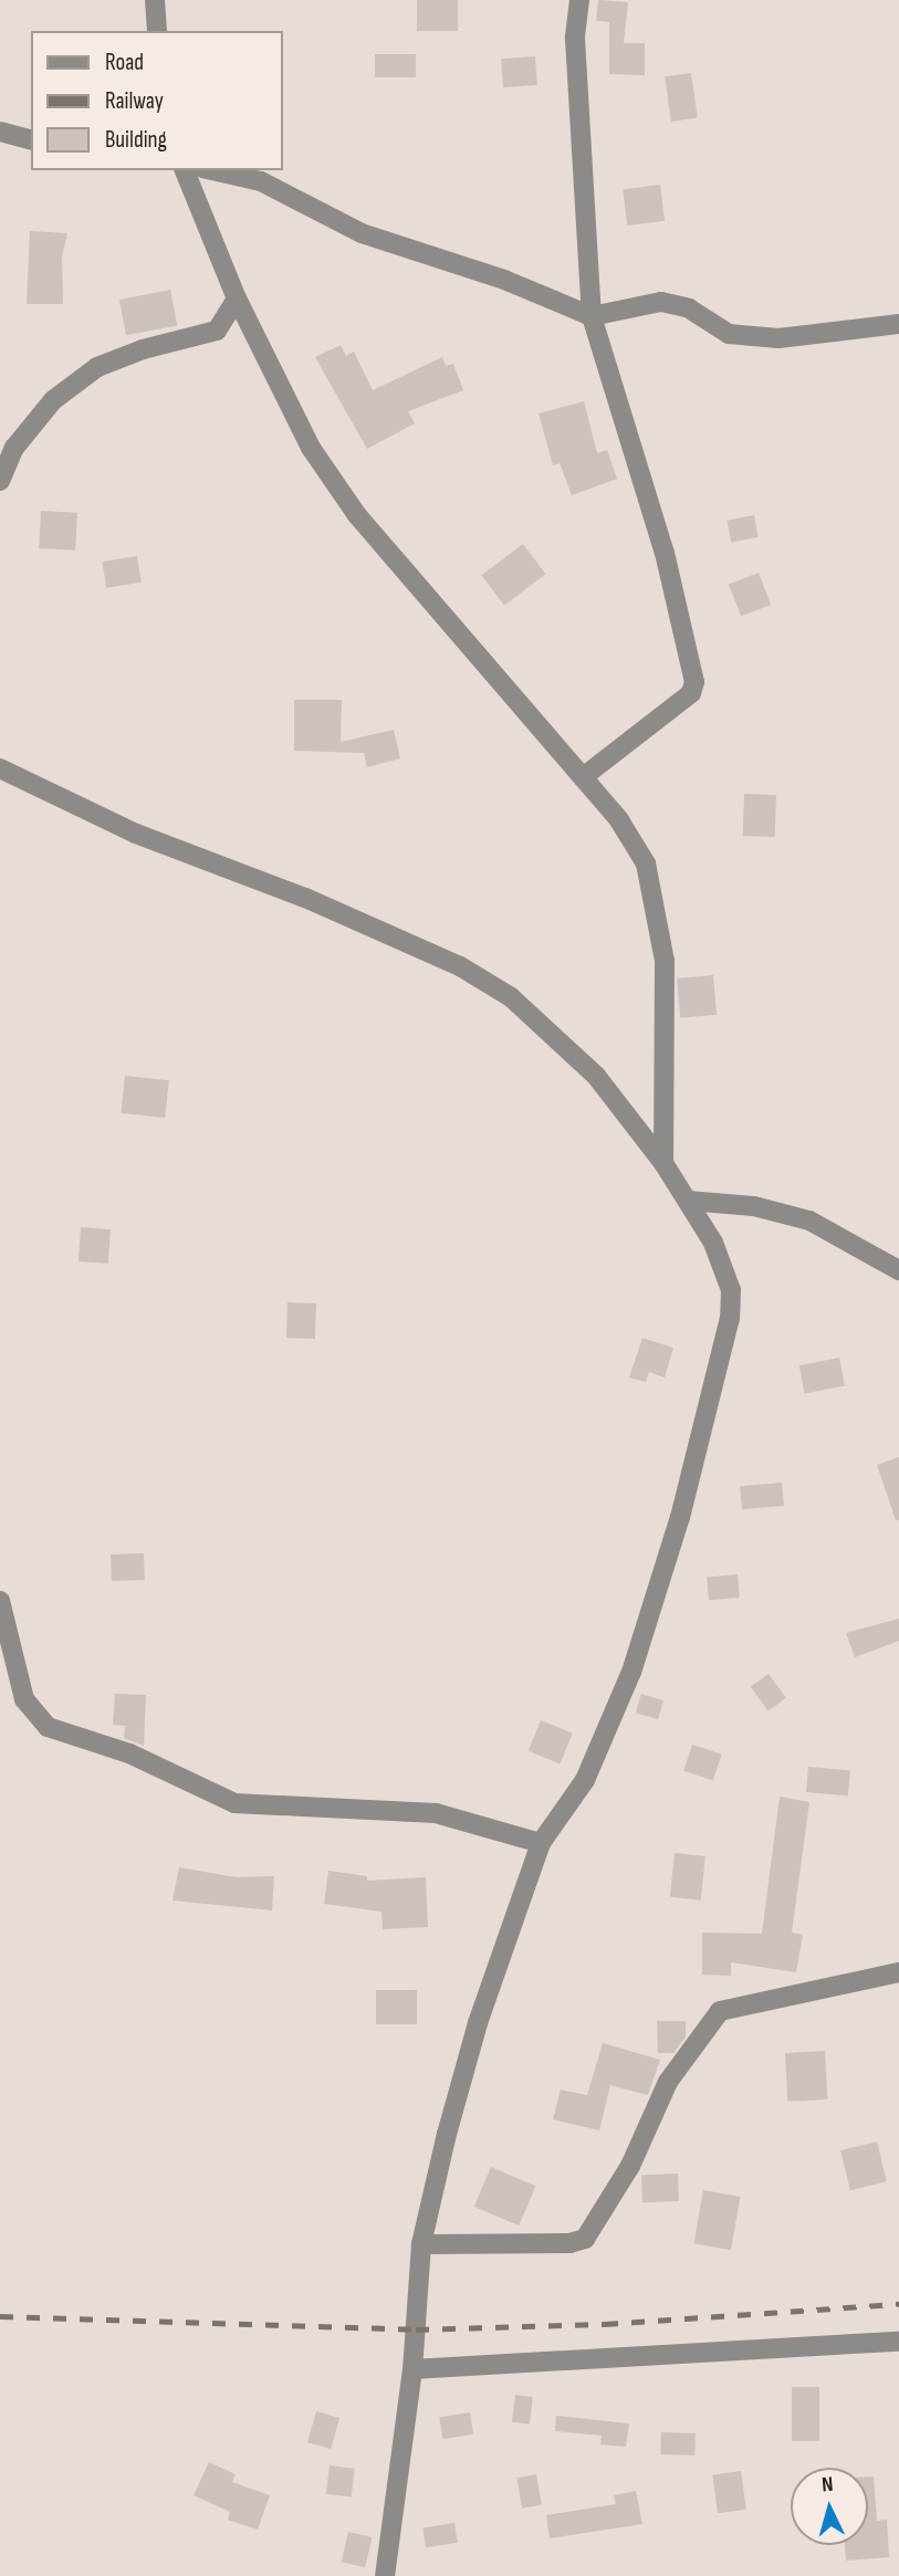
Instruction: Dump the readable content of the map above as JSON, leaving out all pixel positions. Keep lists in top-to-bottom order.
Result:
{
  "legend": ["Road", "Railway", "Building"],
  "north": "top"
}
